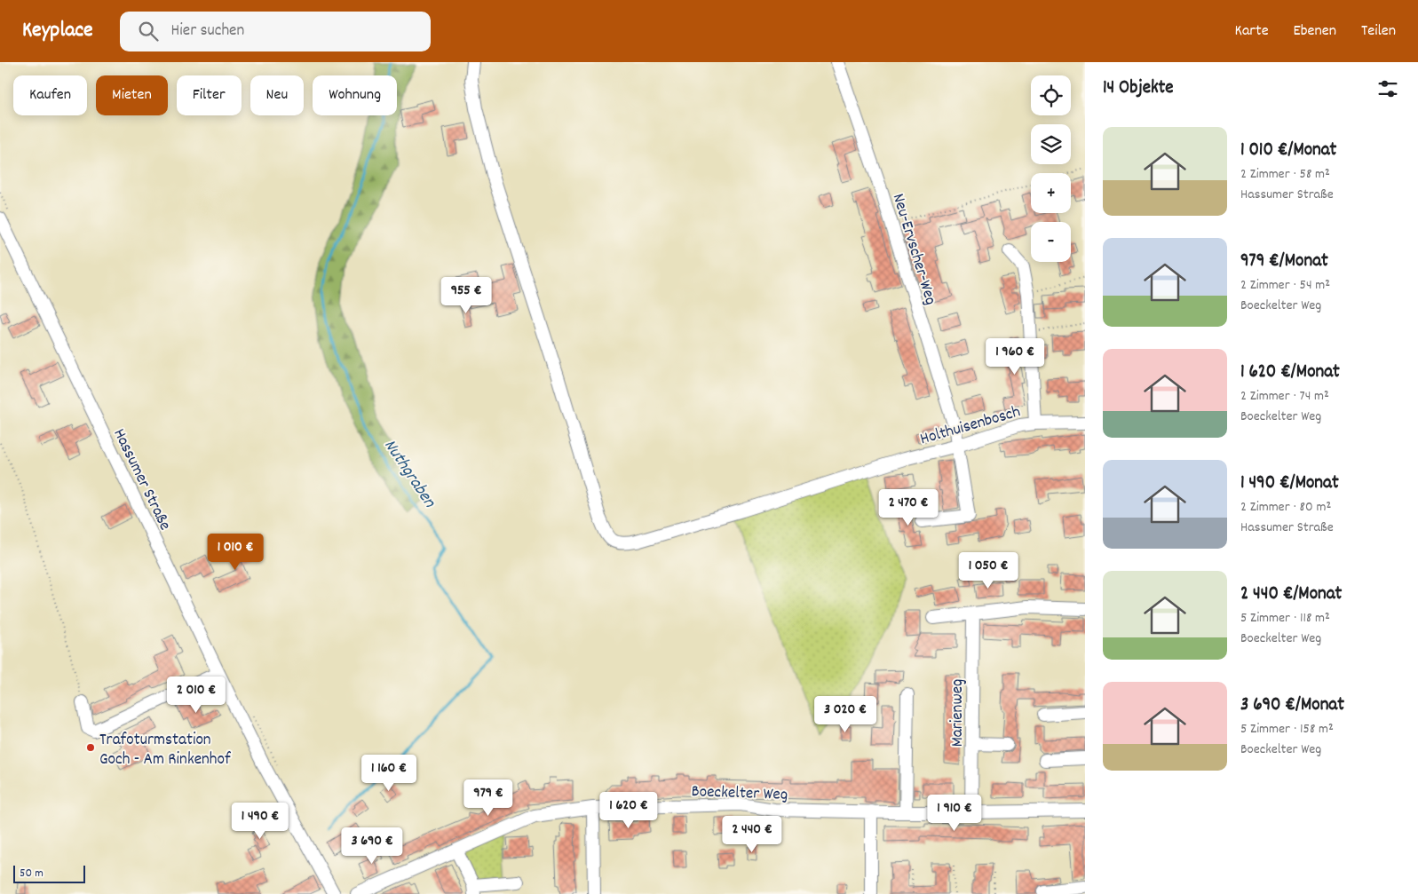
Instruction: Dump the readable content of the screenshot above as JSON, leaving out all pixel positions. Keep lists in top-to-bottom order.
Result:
{
  "streets": {
    "street": [
      "Neu-Ervscher-Weg",
      "Holthuisenbosch",
      "Hassumer Straße",
      "Marienweg",
      "Boeckelter Weg"
    ]
  },
  "crossings": [
    ["Neu-Ervscher-Weg", "Holthuisenbosch"],
    ["Marienweg", "Boeckelter Weg"]
  ],
  "water": ["Nuthgraben"],
  "places": ["Trafoturmstation Goch - Am Rinkenhof"],
  "scale_bar": "50 m",
  "page": {
    "header": "Keyplace",
    "search": "Hier suchen",
    "nav": ["Karte", "Ebenen", "Teilen"],
    "heading": "14 Objekte",
    "map_buttons": ["+", "−"],
    "chip": [
      "Kaufen",
      "Mieten",
      "Filter",
      "Neu",
      "Wohnung"
    ],
    "list": [
      {
        "name": "1 010 €/Monat",
        "note": "2 Zimmer · 58 m² · Hassumer Straße"
      },
      {
        "name": "979 €/Monat",
        "note": "2 Zimmer · 54 m² · Boeckelter Weg"
      },
      {
        "name": "1 620 €/Monat",
        "note": "2 Zimmer · 74 m² · Boeckelter Weg"
      },
      {
        "name": "1 490 €/Monat",
        "note": "2 Zimmer · 80 m² · Hassumer Straße"
      },
      {
        "name": "2 440 €/Monat",
        "note": "5 Zimmer · 118 m² · Boeckelter Weg"
      },
      {
        "name": "3 690 €/Monat",
        "note": "5 Zimmer · 158 m² · Boeckelter Weg"
      }
    ],
    "price": [
      "955 €",
      "1 960 €",
      "2 470 €",
      "1 010 €",
      "1 050 €",
      "2 010 €",
      "3 020 €",
      "1 160 €",
      "979 €",
      "1 620 €",
      "1 910 €",
      "1 490 €",
      "2 440 €",
      "3 690 €"
    ],
    "scale": "50 m"
  }
}
